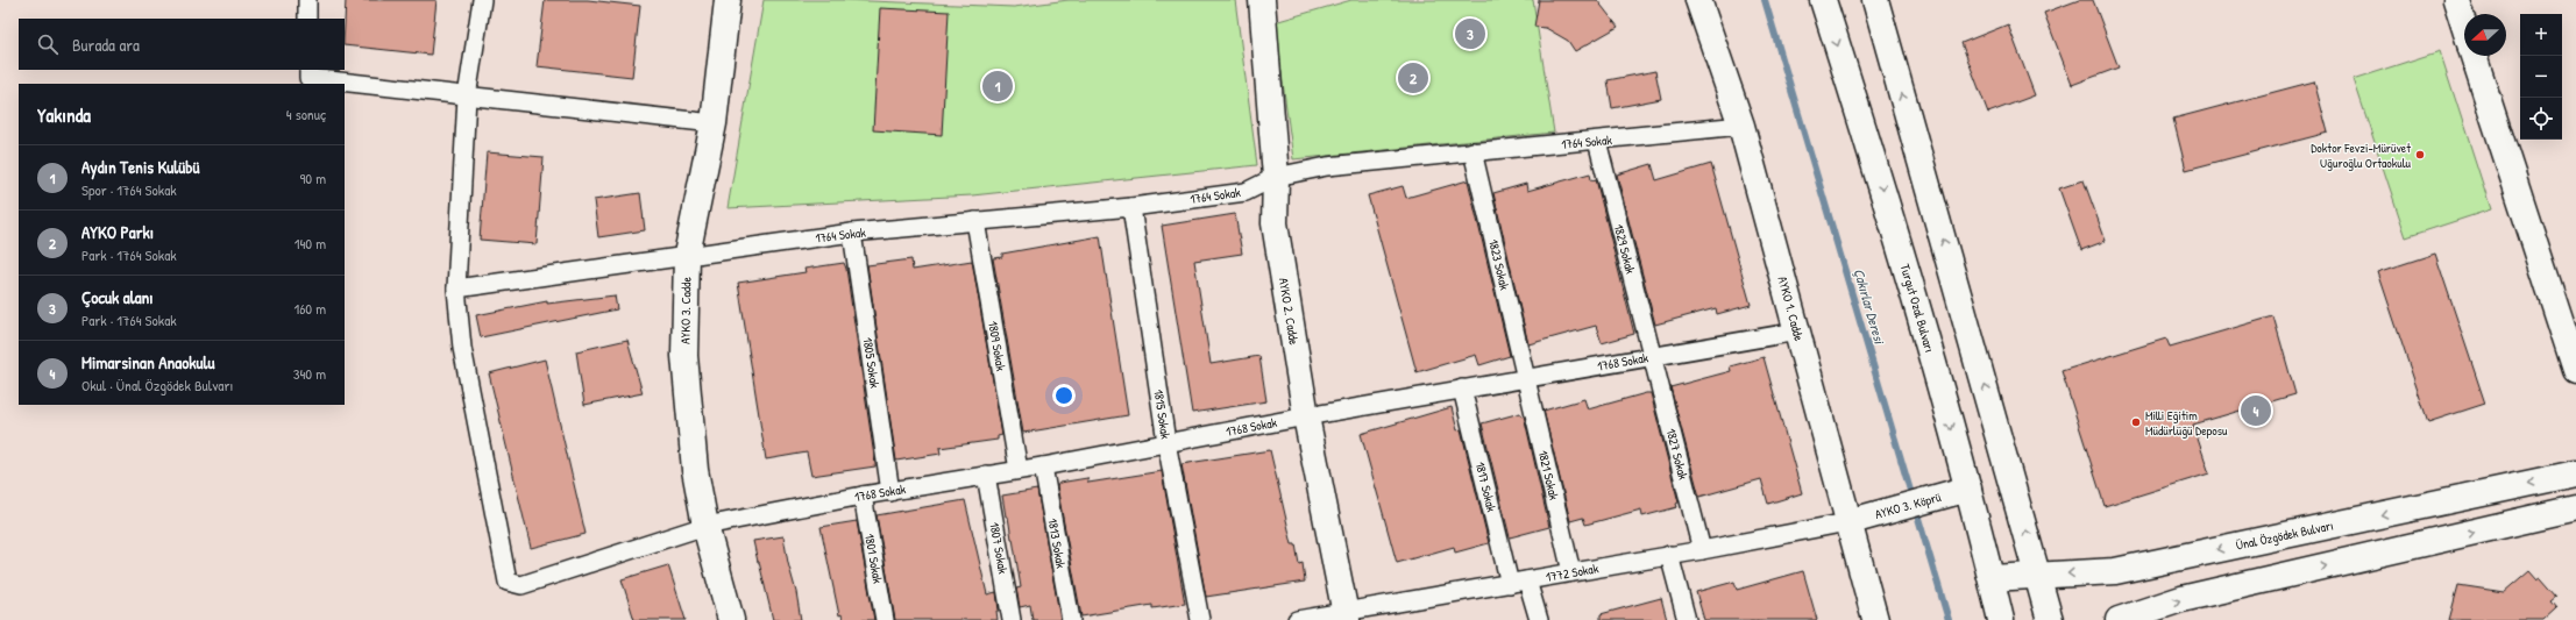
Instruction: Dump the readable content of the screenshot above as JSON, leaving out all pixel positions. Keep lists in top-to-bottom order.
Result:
{
  "streets": {
    "street": [
      "1764 Sokak",
      "1829 Sokak",
      "1823 Sokak",
      "AYKO 1. Cadde",
      "Turgut Ozal Bulvarı",
      "AYKO 3. Cadde",
      "AYKO 2. Cadde",
      "1809 Sokak",
      "1768 Sokak",
      "1805 Sokak",
      "1815 Sokak",
      "1827 Sokak",
      "1821 Sokak",
      "1817 Sokak",
      "AYKO 3. Köprü",
      "Ünal Özgödek Bulvarı",
      "1813 Sokak",
      "1807 Sokak",
      "1801 Sokak",
      "1772 Sokak"
    ]
  },
  "crossings": [
    ["1764 Sokak", "1829 Sokak"],
    ["1764 Sokak", "1823 Sokak"],
    ["1764 Sokak", "AYKO 1. Cadde"],
    ["1764 Sokak", "AYKO 3. Cadde"],
    ["1764 Sokak", "AYKO 2. Cadde"],
    ["1764 Sokak", "1809 Sokak"],
    ["1764 Sokak", "1768 Sokak"],
    ["1764 Sokak", "1805 Sokak"],
    ["1764 Sokak", "1815 Sokak"],
    ["1829 Sokak", "1768 Sokak"],
    ["1829 Sokak", "1827 Sokak"],
    ["1823 Sokak", "1768 Sokak"],
    ["1823 Sokak", "1821 Sokak"],
    ["AYKO 1. Cadde", "1768 Sokak"],
    ["AYKO 1. Cadde", "AYKO 3. Köprü"],
    ["AYKO 1. Cadde", "1772 Sokak"],
    ["Turgut Ozal Bulvarı", "AYKO 3. Köprü"],
    ["Turgut Ozal Bulvarı", "Ünal Özgödek Bulvarı"],
    ["AYKO 3. Cadde", "1768 Sokak"],
    ["AYKO 2. Cadde", "1768 Sokak"],
    ["AYKO 2. Cadde", "1772 Sokak"],
    ["1809 Sokak", "1768 Sokak"],
    ["1768 Sokak", "1805 Sokak"],
    ["1768 Sokak", "1815 Sokak"],
    ["1768 Sokak", "1827 Sokak"],
    ["1768 Sokak", "1821 Sokak"],
    ["1768 Sokak", "1817 Sokak"],
    ["1768 Sokak", "1813 Sokak"],
    ["1768 Sokak", "1807 Sokak"],
    ["1768 Sokak", "1801 Sokak"],
    ["1827 Sokak", "1772 Sokak"],
    ["1821 Sokak", "1772 Sokak"],
    ["1817 Sokak", "1772 Sokak"],
    ["AYKO 3. Köprü", "1772 Sokak"]
  ],
  "water": ["Çakırlar Deresi"],
  "places": ["Doktor Fevzi-Mürüvet Uğuroğlu Ortaokulu", "Milli Eğitim Müdürlüğü Deposu"],
  "north": "left",
  "page": {
    "map_buttons": ["+", "−"],
    "pins": [
      "3",
      "2",
      "1",
      "4"
    ],
    "search": "Burada ara",
    "heading": ["Yakında", "4 sonuç"],
    "list": [
      {
        "mark": "1",
        "name": "Aydın Tenis Kulübü",
        "note": "Spor · 1764 Sokak",
        "value": "90 m"
      },
      {
        "mark": "2",
        "name": "AYKO Parkı",
        "note": "Park · 1764 Sokak",
        "value": "140 m"
      },
      {
        "mark": "3",
        "name": "Çocuk alanı",
        "note": "Park · 1764 Sokak",
        "value": "160 m"
      },
      {
        "mark": "4",
        "name": "Mimarsinan Anaokulu",
        "note": "Okul · Ünal Özgödek Bulvarı",
        "value": "340 m"
      }
    ]
  }
}
